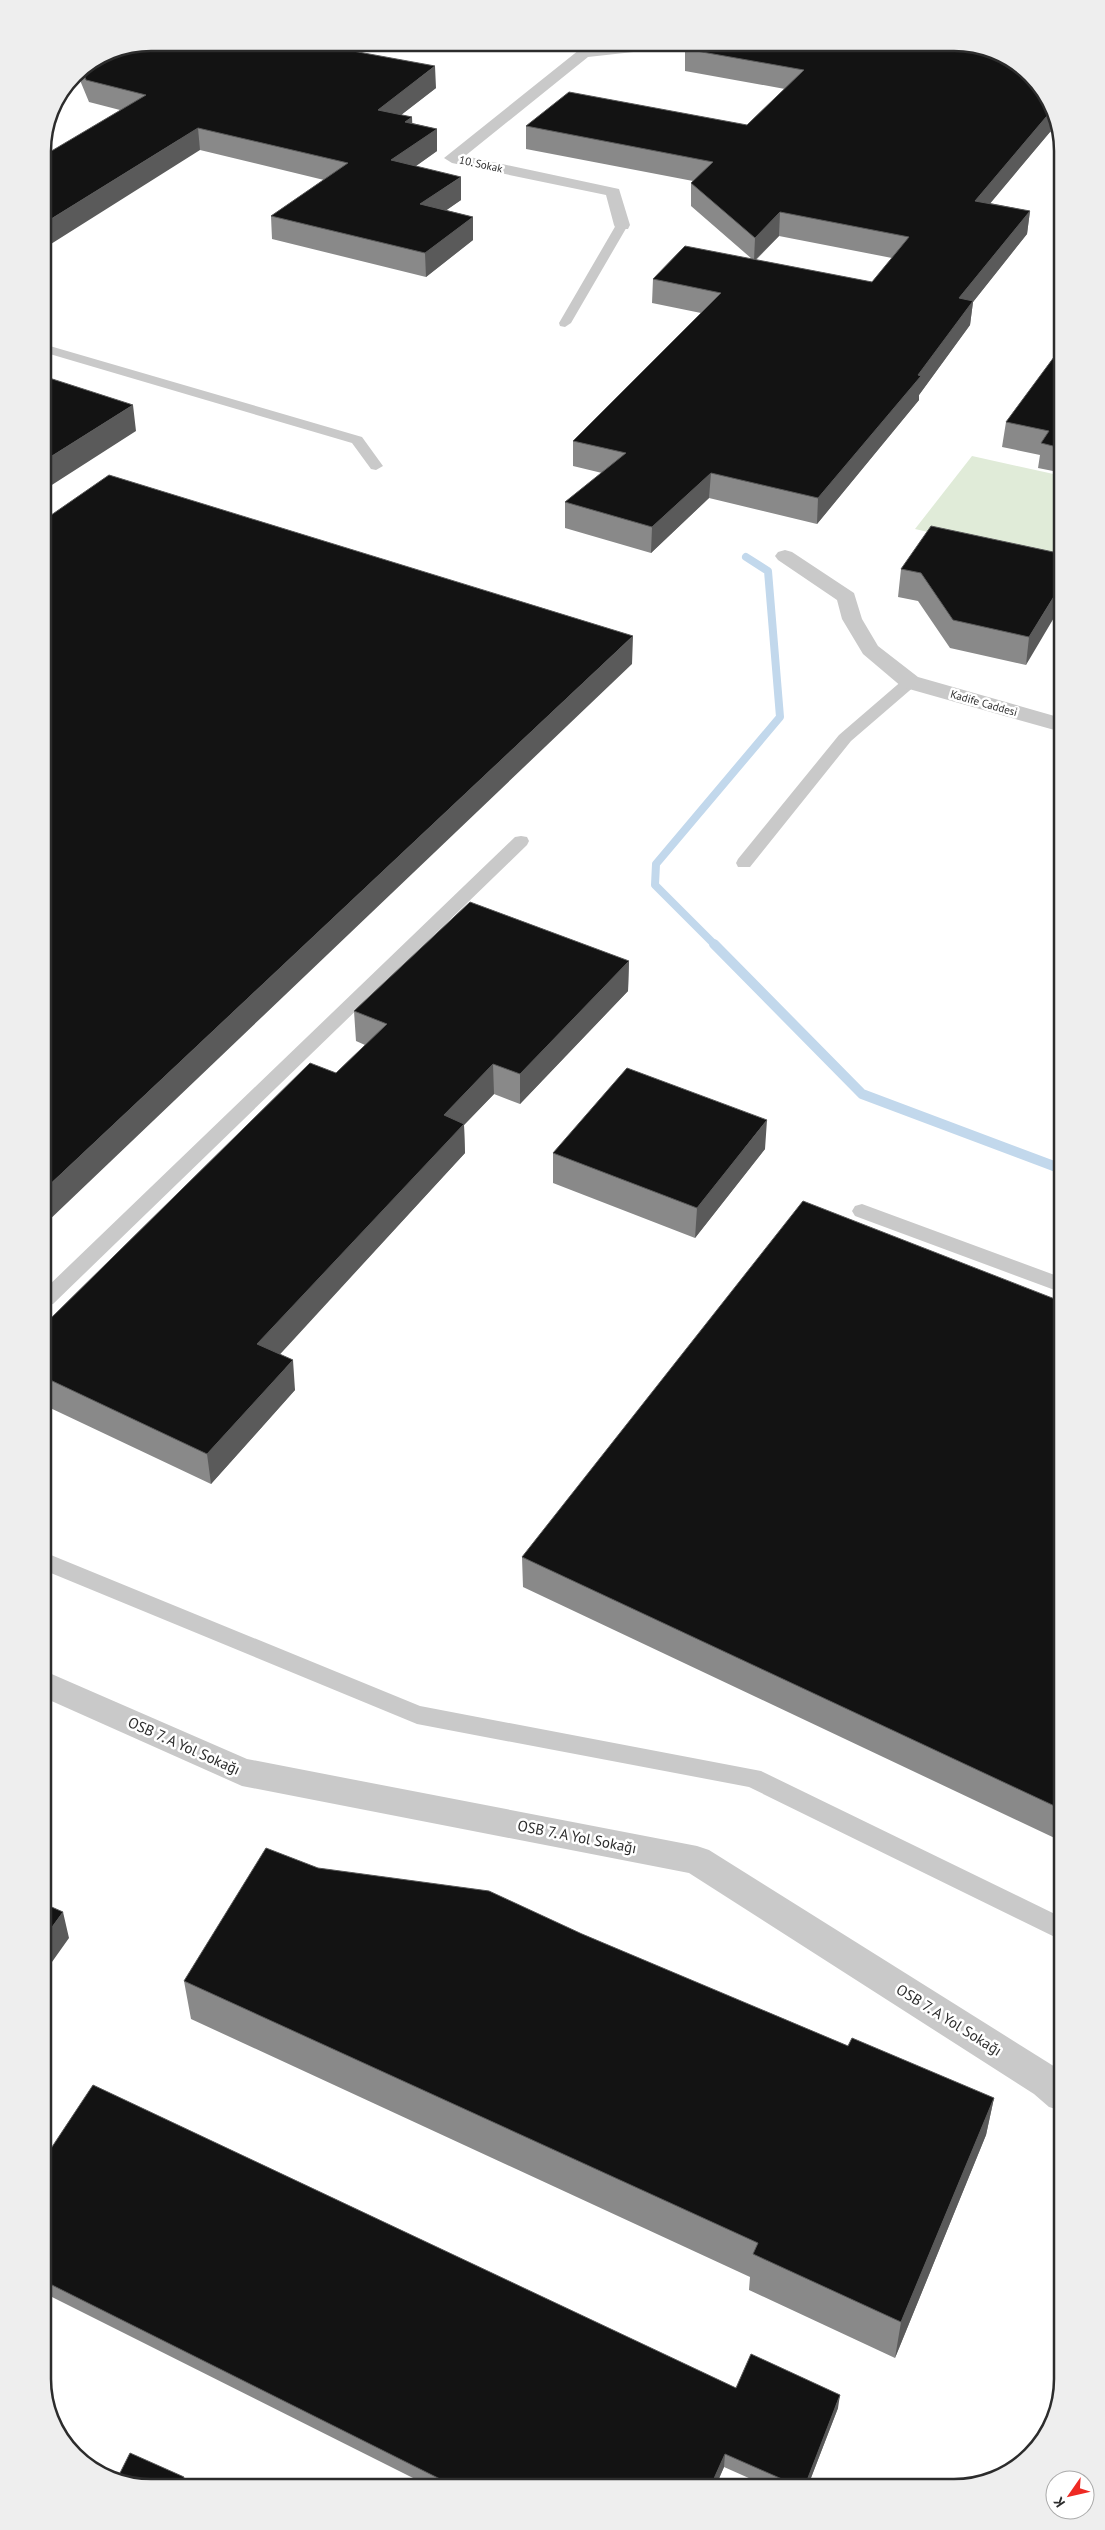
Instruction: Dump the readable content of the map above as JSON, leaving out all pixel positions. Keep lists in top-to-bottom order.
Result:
{
  "streets": {
    "street": ["10. Sokak", "Kadife Caddesi", "OSB 7. A Yol Sokağı"]
  },
  "north": "bottom left"
}
